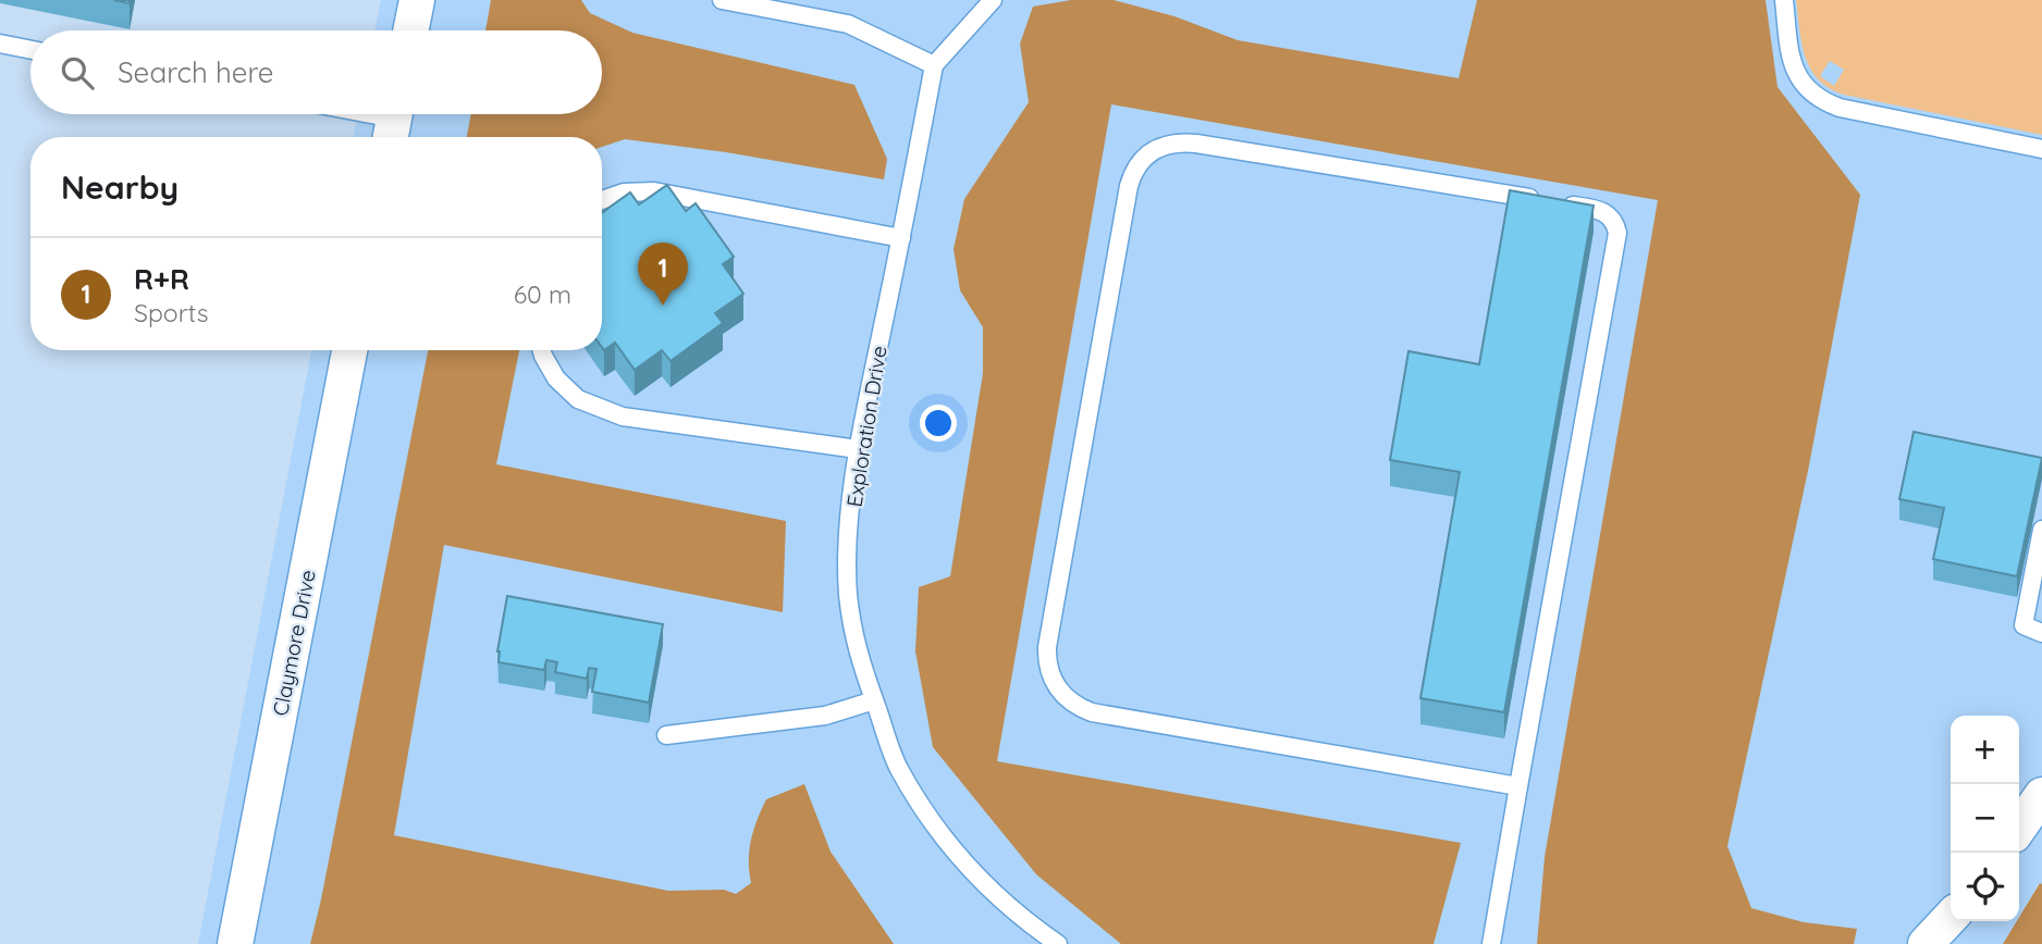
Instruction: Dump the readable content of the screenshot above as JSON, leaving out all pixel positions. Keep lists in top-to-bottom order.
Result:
{
  "streets": {
    "street": ["Claymore Drive"],
    "lane": ["Exploration Drive"]
  },
  "page": {
    "search": "Search here",
    "heading": "Nearby",
    "list": [
      {
        "mark": "1",
        "name": "R+R",
        "note": "Sports",
        "value": "60 m"
      }
    ],
    "pins": "1",
    "map_buttons": ["+", "−"]
  }
}
